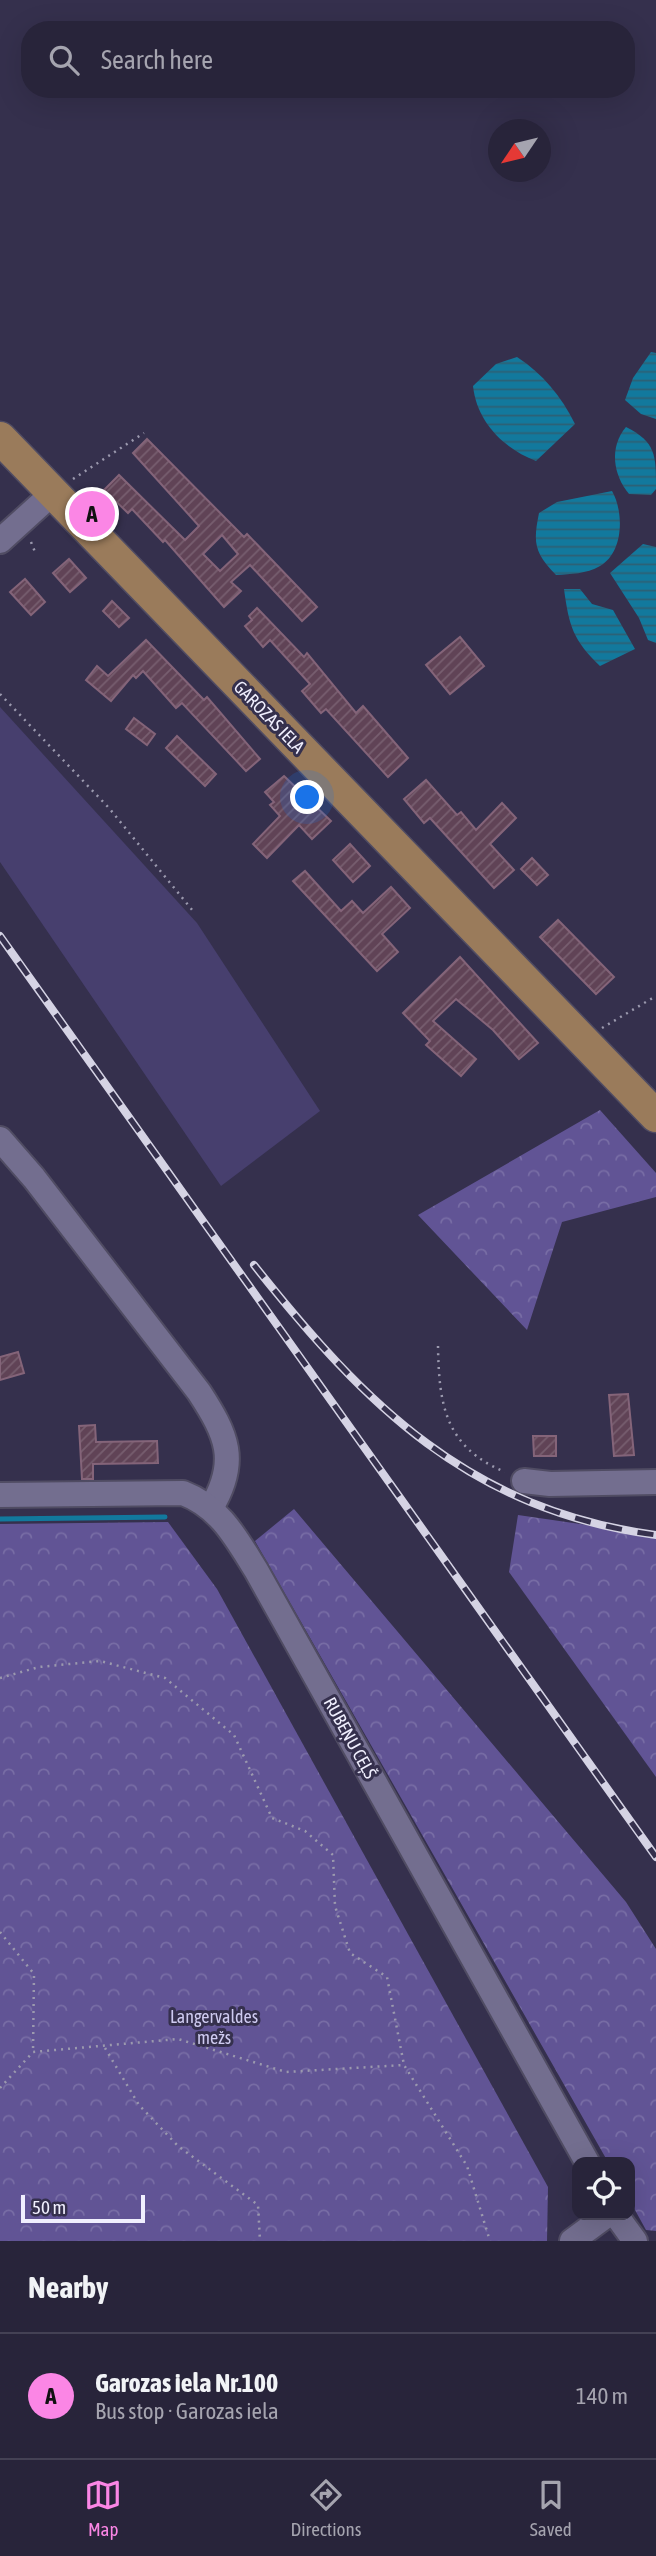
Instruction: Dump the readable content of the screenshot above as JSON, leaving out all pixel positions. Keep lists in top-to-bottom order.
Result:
{
  "streets": {
    "main road": ["GAROZAS IELA"],
    "street": ["RUBEŅU CEĻŠ"]
  },
  "parks": ["Langervaldes mežs"],
  "scale_bar": "50 m",
  "north": "bottom left",
  "page": {
    "search": "Search here",
    "pins": "A",
    "scale": "50 m",
    "heading": "Nearby",
    "list": [
      {
        "mark": "A",
        "name": "Garozas iela Nr.100",
        "note": "Bus stop · Garozas iela",
        "value": "140 m"
      }
    ],
    "nav": ["Map", "Directions", "Saved"]
  }
}
